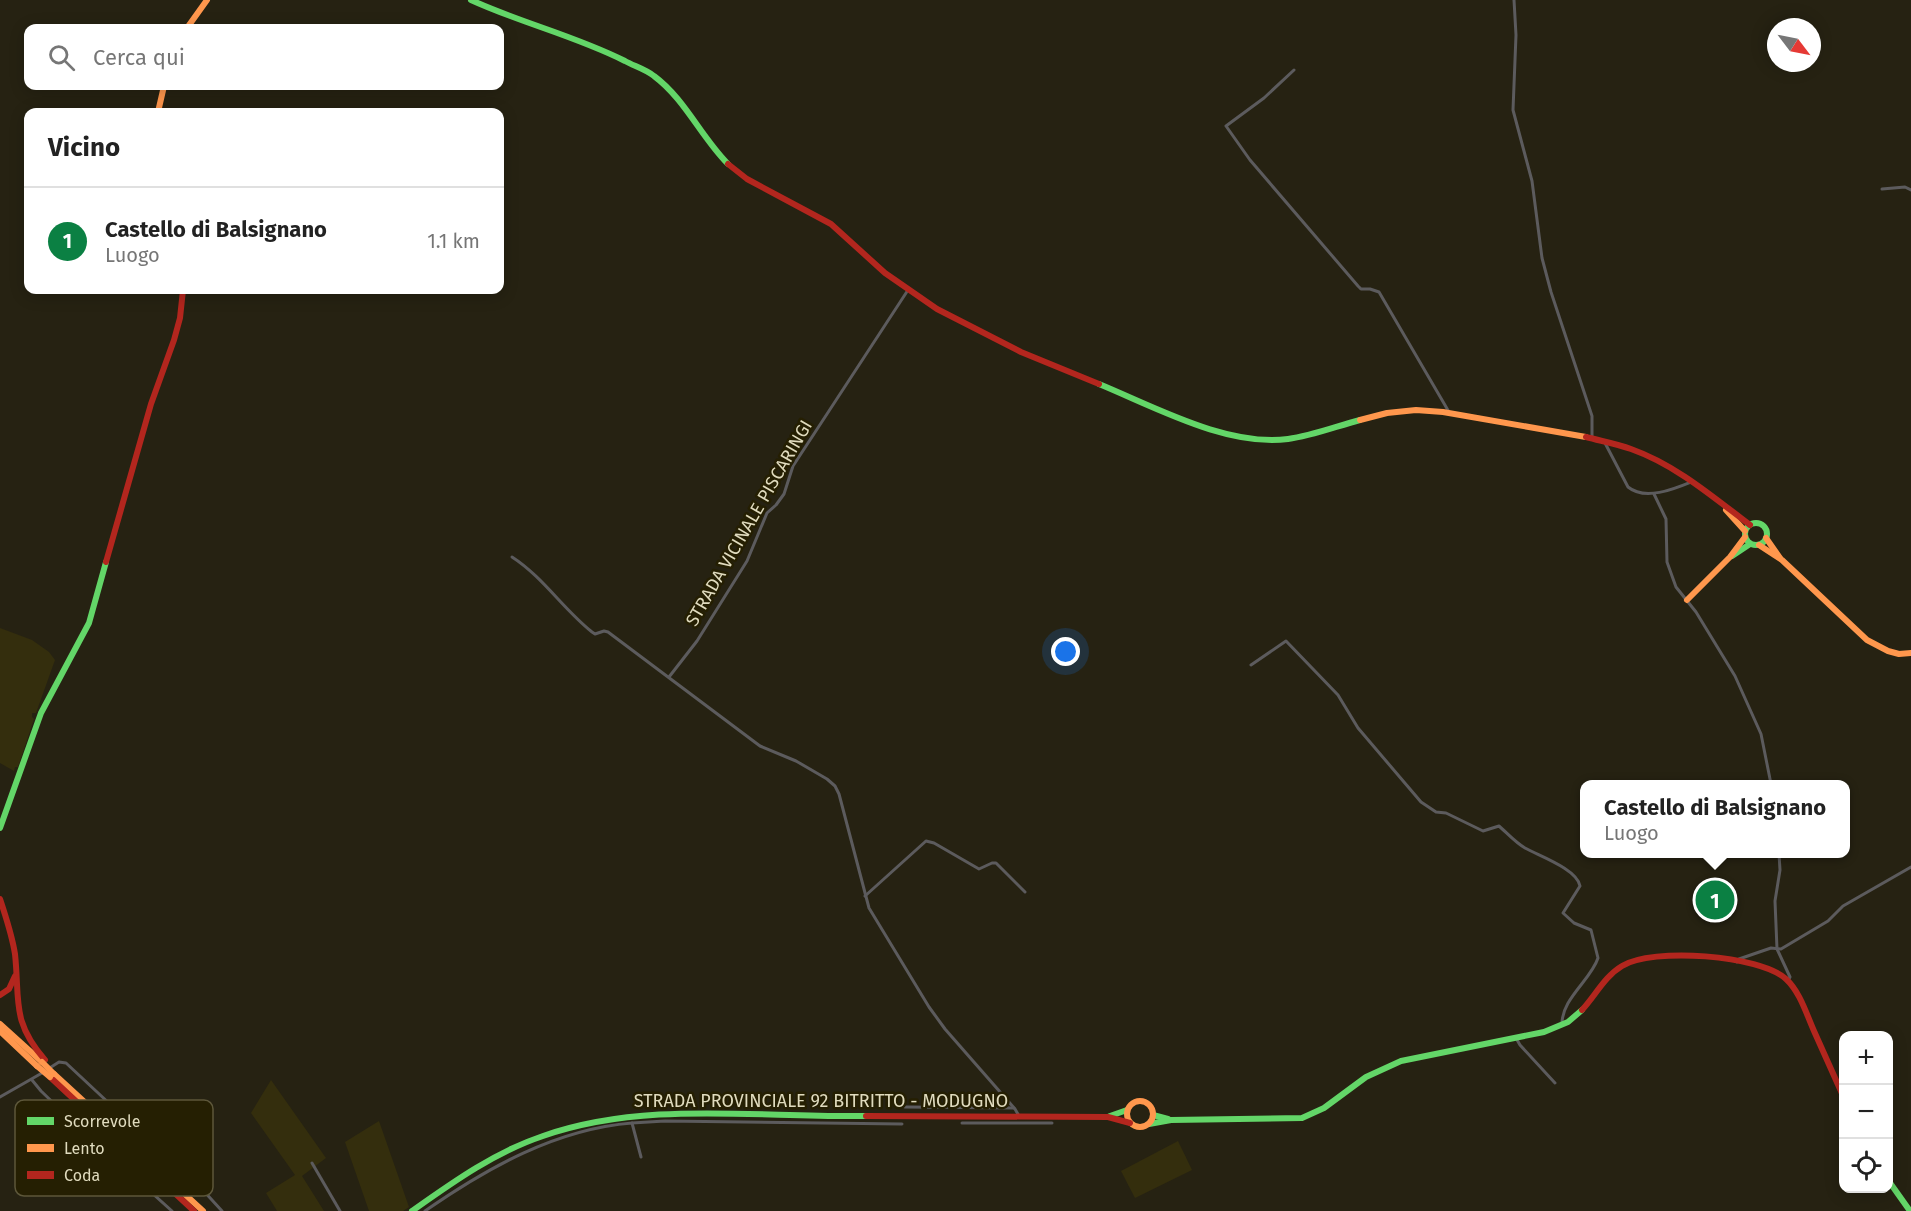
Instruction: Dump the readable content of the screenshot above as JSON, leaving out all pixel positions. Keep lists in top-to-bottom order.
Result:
{
  "streets": {
    "main road": ["STRADA PROVINCIALE 92 BITRITTO - MODUGNO"],
    "street": ["STRADA VICINALE PISCARINGI"]
  },
  "legend": ["Scorrevole", "Lento", "Coda"],
  "north": "bottom right",
  "page": {
    "search": "Cerca qui",
    "heading": "Vicino",
    "list": [
      {
        "mark": "1",
        "name": "Castello di Balsignano",
        "note": "Luogo",
        "value": "1.1 km"
      }
    ],
    "popup": ["Castello di Balsignano", "Luogo"],
    "pins": "1",
    "map_buttons": ["+", "−"]
  }
}
